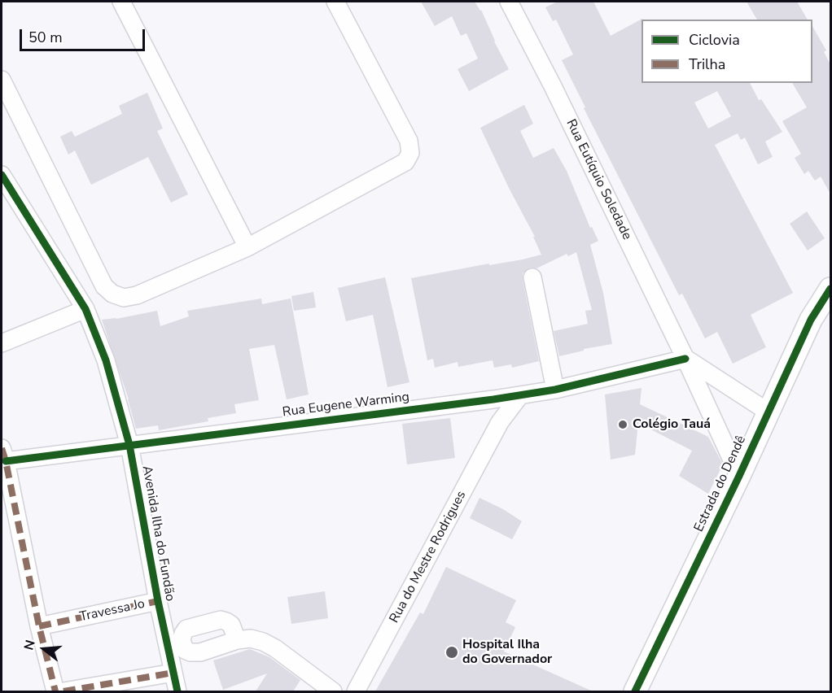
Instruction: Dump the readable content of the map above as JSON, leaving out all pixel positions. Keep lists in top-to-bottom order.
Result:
{
  "streets": {
    "main road": ["Estrada do Dendê"],
    "street": [
      "Rua Eutíquio Soledade",
      "Rua Eugene Warming",
      "Avenida Ilha do Fundão",
      "Rua do Mestre Rodrigues",
      "Travessa Jo"
    ]
  },
  "crossings": [
    ["Rua Eutíquio Soledade", "Rua Eugene Warming"],
    ["Rua Eutíquio Soledade", "Estrada do Dendê"],
    ["Rua Eugene Warming", "Avenida Ilha do Fundão"],
    ["Rua Eugene Warming", "Rua do Mestre Rodrigues"],
    ["Avenida Ilha do Fundão", "Travessa Jo"]
  ],
  "places": ["Colégio Tauá", "Hospital Ilha do Governador"],
  "legend": ["Ciclovia", "Trilha"],
  "scale_bar": "50 m",
  "north": "left"
}
